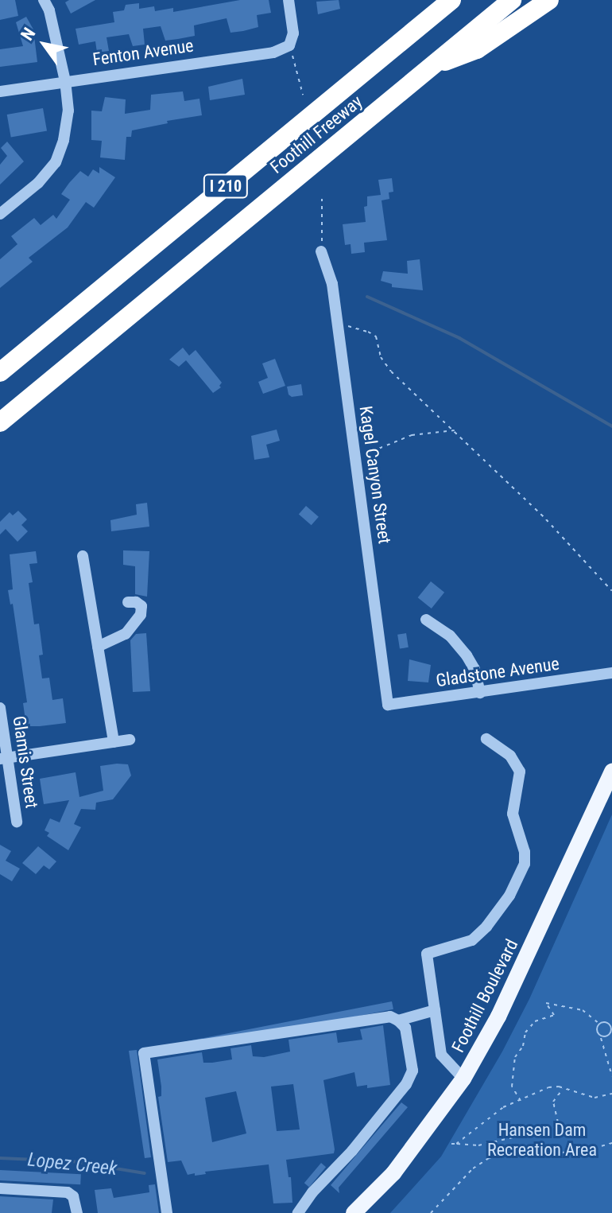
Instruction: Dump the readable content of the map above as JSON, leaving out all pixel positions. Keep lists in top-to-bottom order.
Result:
{
  "streets": {
    "highway": ["Foothill Freeway", "I 210"],
    "main road": ["Foothill Boulevard"],
    "street": [
      "Fenton Avenue",
      "Kagel Canyon Street",
      "Gladstone Avenue",
      "Glamis Street"
    ]
  },
  "crossings": [
    ["Kagel Canyon Street", "Gladstone Avenue"]
  ],
  "water": ["Lopez Creek"],
  "parks": ["Hansen Dam Recreation Area"],
  "north": "top left"
}
